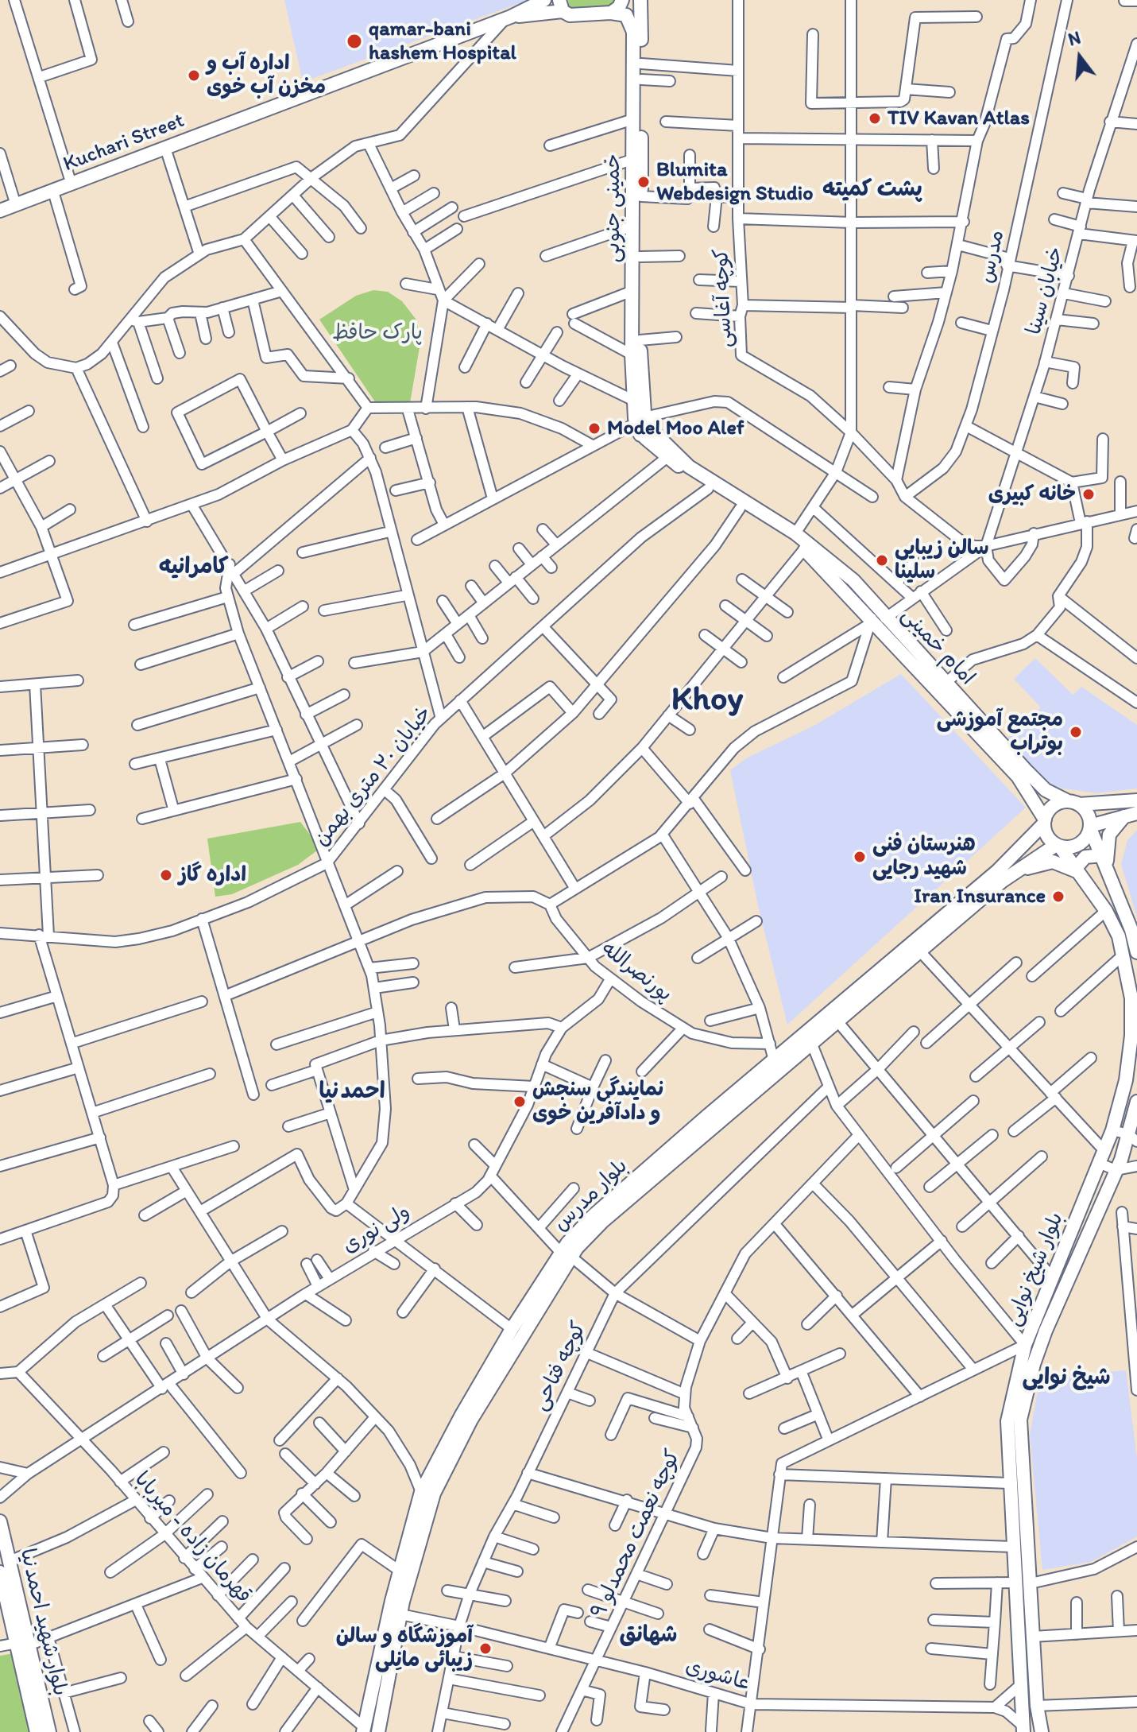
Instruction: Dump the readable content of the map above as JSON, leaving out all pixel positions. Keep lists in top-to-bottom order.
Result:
{
  "streets": {
    "main road": [
      "Kuchari Street",
      "خمینی جنوبی",
      "امام خمینی",
      "بلوار مدرس",
      "بلوار شیخ نوایی",
      "بلوار شهید احمدنیا"
    ],
    "street": [
      "مدرس",
      "خیابان سینا",
      "کوچه آغاسی",
      "خیابان ۲۰ متری بهمن",
      "پورنصرالله",
      "ولی نوری",
      "کوچه فتاحی",
      "کوچه نعمت محمدلو ۹",
      "قهرمان زاده - میربابا",
      "عاشوری"
    ]
  },
  "crossings": [
    ["مدرس", "کوچه آغاسی"],
    ["خیابان سینا", "کوچه آغاسی"],
    ["امام خمینی", "خیابان ۲۰ متری بهمن"],
    ["امام خمینی", "بلوار مدرس"],
    ["امام خمینی", "بلوار شیخ نوایی"],
    ["پورنصرالله", "ولی نوری"],
    ["بلوار مدرس", "بلوار شیخ نوایی"],
    ["بلوار مدرس", "قهرمان زاده - میربابا"],
    ["بلوار مدرس", "عاشوری"],
    ["ولی نوری", "قهرمان زاده - میربابا"],
    ["کوچه فتاحی", "عاشوری"],
    ["کوچه نعمت محمدلو ۹", "عاشوری"]
  ],
  "districts": [
    "پشت کمیته",
    "کامرانیه",
    "Khoy",
    "احمدنیا",
    "شیخ نوایی",
    "شهانق"
  ],
  "parks": ["پارک حافظ"],
  "places": [
    "qamar-bani hashem Hospital",
    "اداره آب و مخزن آب خوی",
    "TIV Kavan Atlas",
    "Blumita Webdesign Studio",
    "Model Moo Alef",
    "خانه کبیری",
    "سالن زیبایی سلینا",
    "مجتمع آموزشی بوتراب",
    "هنرستان فنی شهید رجایی",
    "اداره گاز",
    "Iran Insurance",
    "نمایندگی سنجش و دادآفرین خوی",
    "آموزشگاه و سالن زیبائی مانِلی"
  ],
  "north": "top"
}
